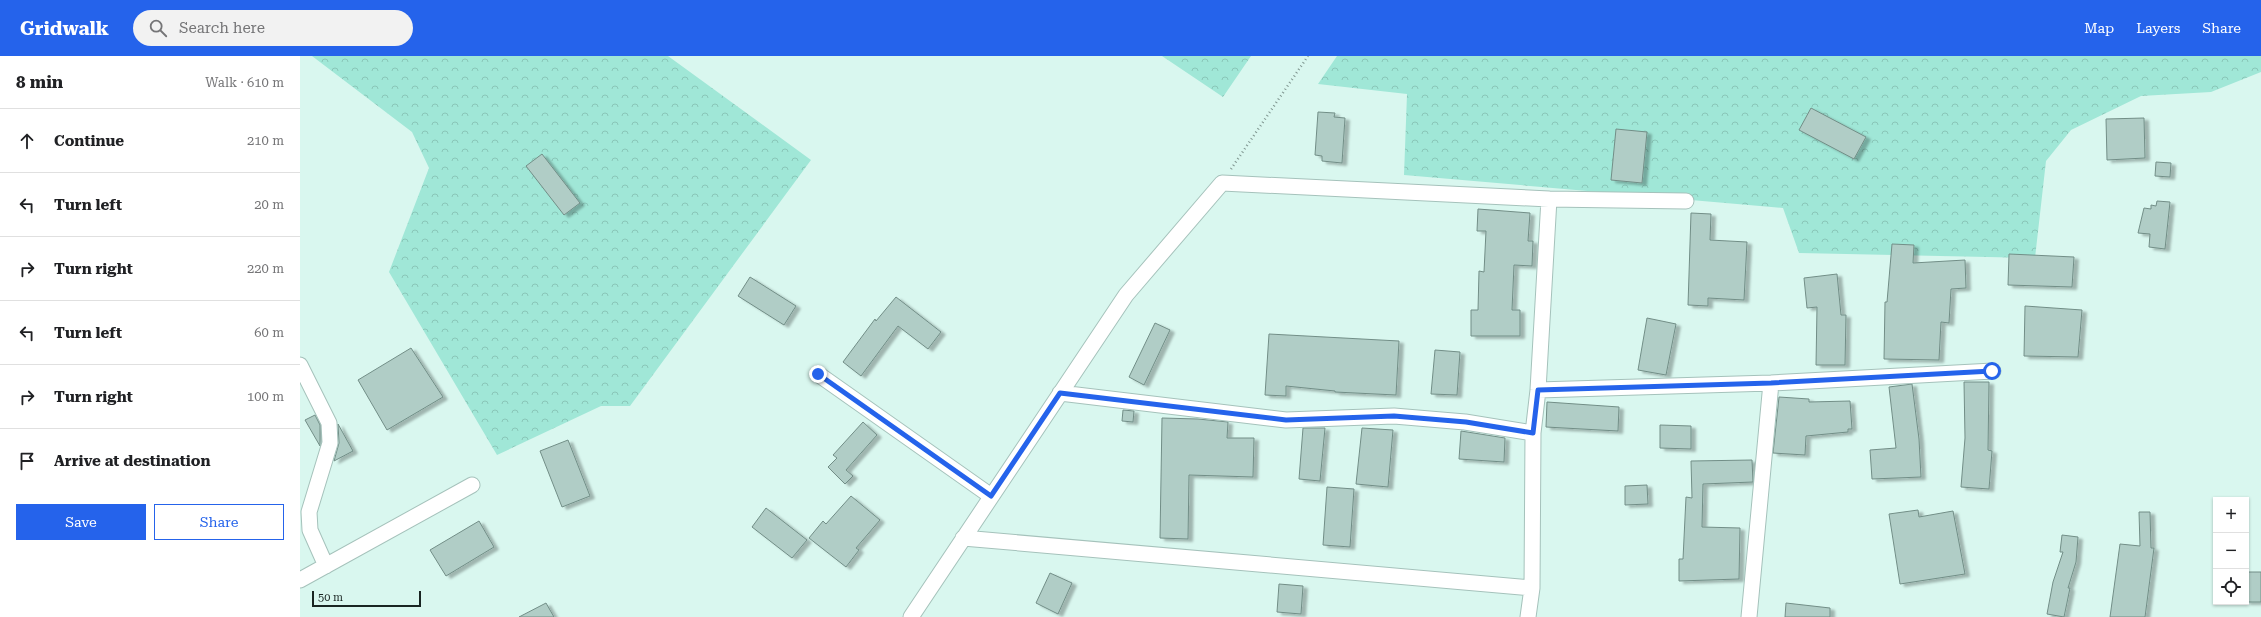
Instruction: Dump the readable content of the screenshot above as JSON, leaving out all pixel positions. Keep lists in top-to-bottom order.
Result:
{
  "scale_bar": "50 m",
  "page": {
    "header": "Gridwalk",
    "search": "Search here",
    "nav": ["Map", "Layers", "Share"],
    "heading": ["8 min", "Walk · 610 m"],
    "list": [
      ["Continue", "210 m"],
      ["Turn left", "20 m"],
      ["Turn right", "220 m"],
      ["Turn left", "60 m"],
      ["Turn right", "100 m"],
      "Arrive at destination"
    ],
    "buttons": ["Save", "Share"],
    "map_buttons": ["+", "−"],
    "scale": "50 m"
  }
}
